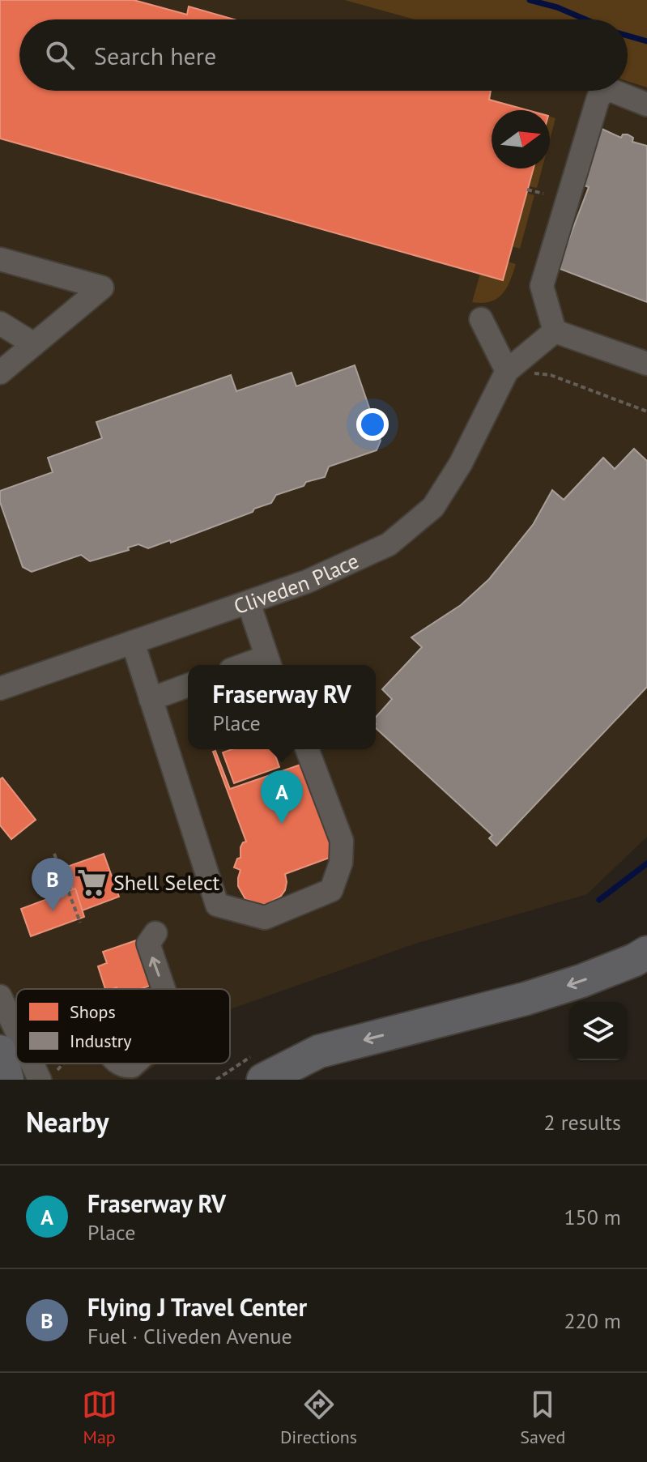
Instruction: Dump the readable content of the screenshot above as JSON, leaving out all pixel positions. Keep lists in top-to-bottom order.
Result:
{
  "streets": {
    "street": ["Cliveden Place"]
  },
  "places": {
    "supermarket": ["Shell Select"]
  },
  "legend": ["Shops", "Industry"],
  "north": "right",
  "page": {
    "search": "Search here",
    "popup": ["Fraserway RV", "Place"],
    "pins": ["A", "B"],
    "heading": ["Nearby", "2 results"],
    "list": [
      {
        "mark": "A",
        "name": "Fraserway RV",
        "note": "Place",
        "value": "150 m"
      },
      {
        "mark": "B",
        "name": "Flying J Travel Center",
        "note": "Fuel · Cliveden Avenue",
        "value": "220 m"
      }
    ],
    "nav": ["Map", "Directions", "Saved"]
  }
}
